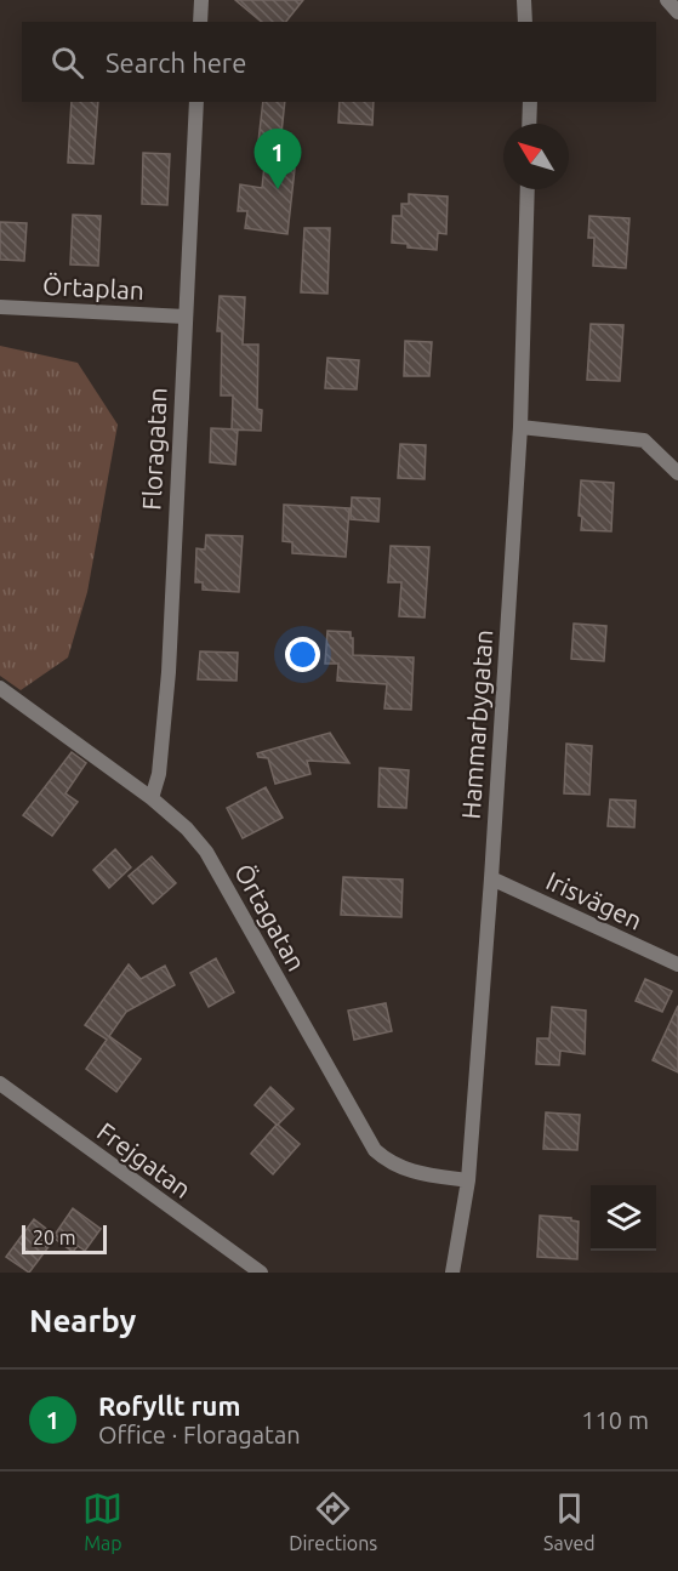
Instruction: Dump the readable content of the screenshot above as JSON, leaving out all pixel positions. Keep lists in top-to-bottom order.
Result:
{
  "streets": {
    "street": [
      "Örtaplan",
      "Floragatan",
      "Hammarbygatan",
      "Irisvägen",
      "Örtagatan",
      "Frejgatan"
    ]
  },
  "crossings": [
    ["Örtaplan", "Floragatan"],
    ["Floragatan", "Örtagatan"],
    ["Hammarbygatan", "Irisvägen"],
    ["Hammarbygatan", "Örtagatan"]
  ],
  "scale_bar": "20 m",
  "north": "top left",
  "page": {
    "search": "Search here",
    "pins": "1",
    "scale": "20 m",
    "heading": "Nearby",
    "list": [
      {
        "mark": "1",
        "name": "Rofyllt rum",
        "note": "Office · Floragatan",
        "value": "110 m"
      }
    ],
    "nav": ["Map", "Directions", "Saved"]
  }
}
